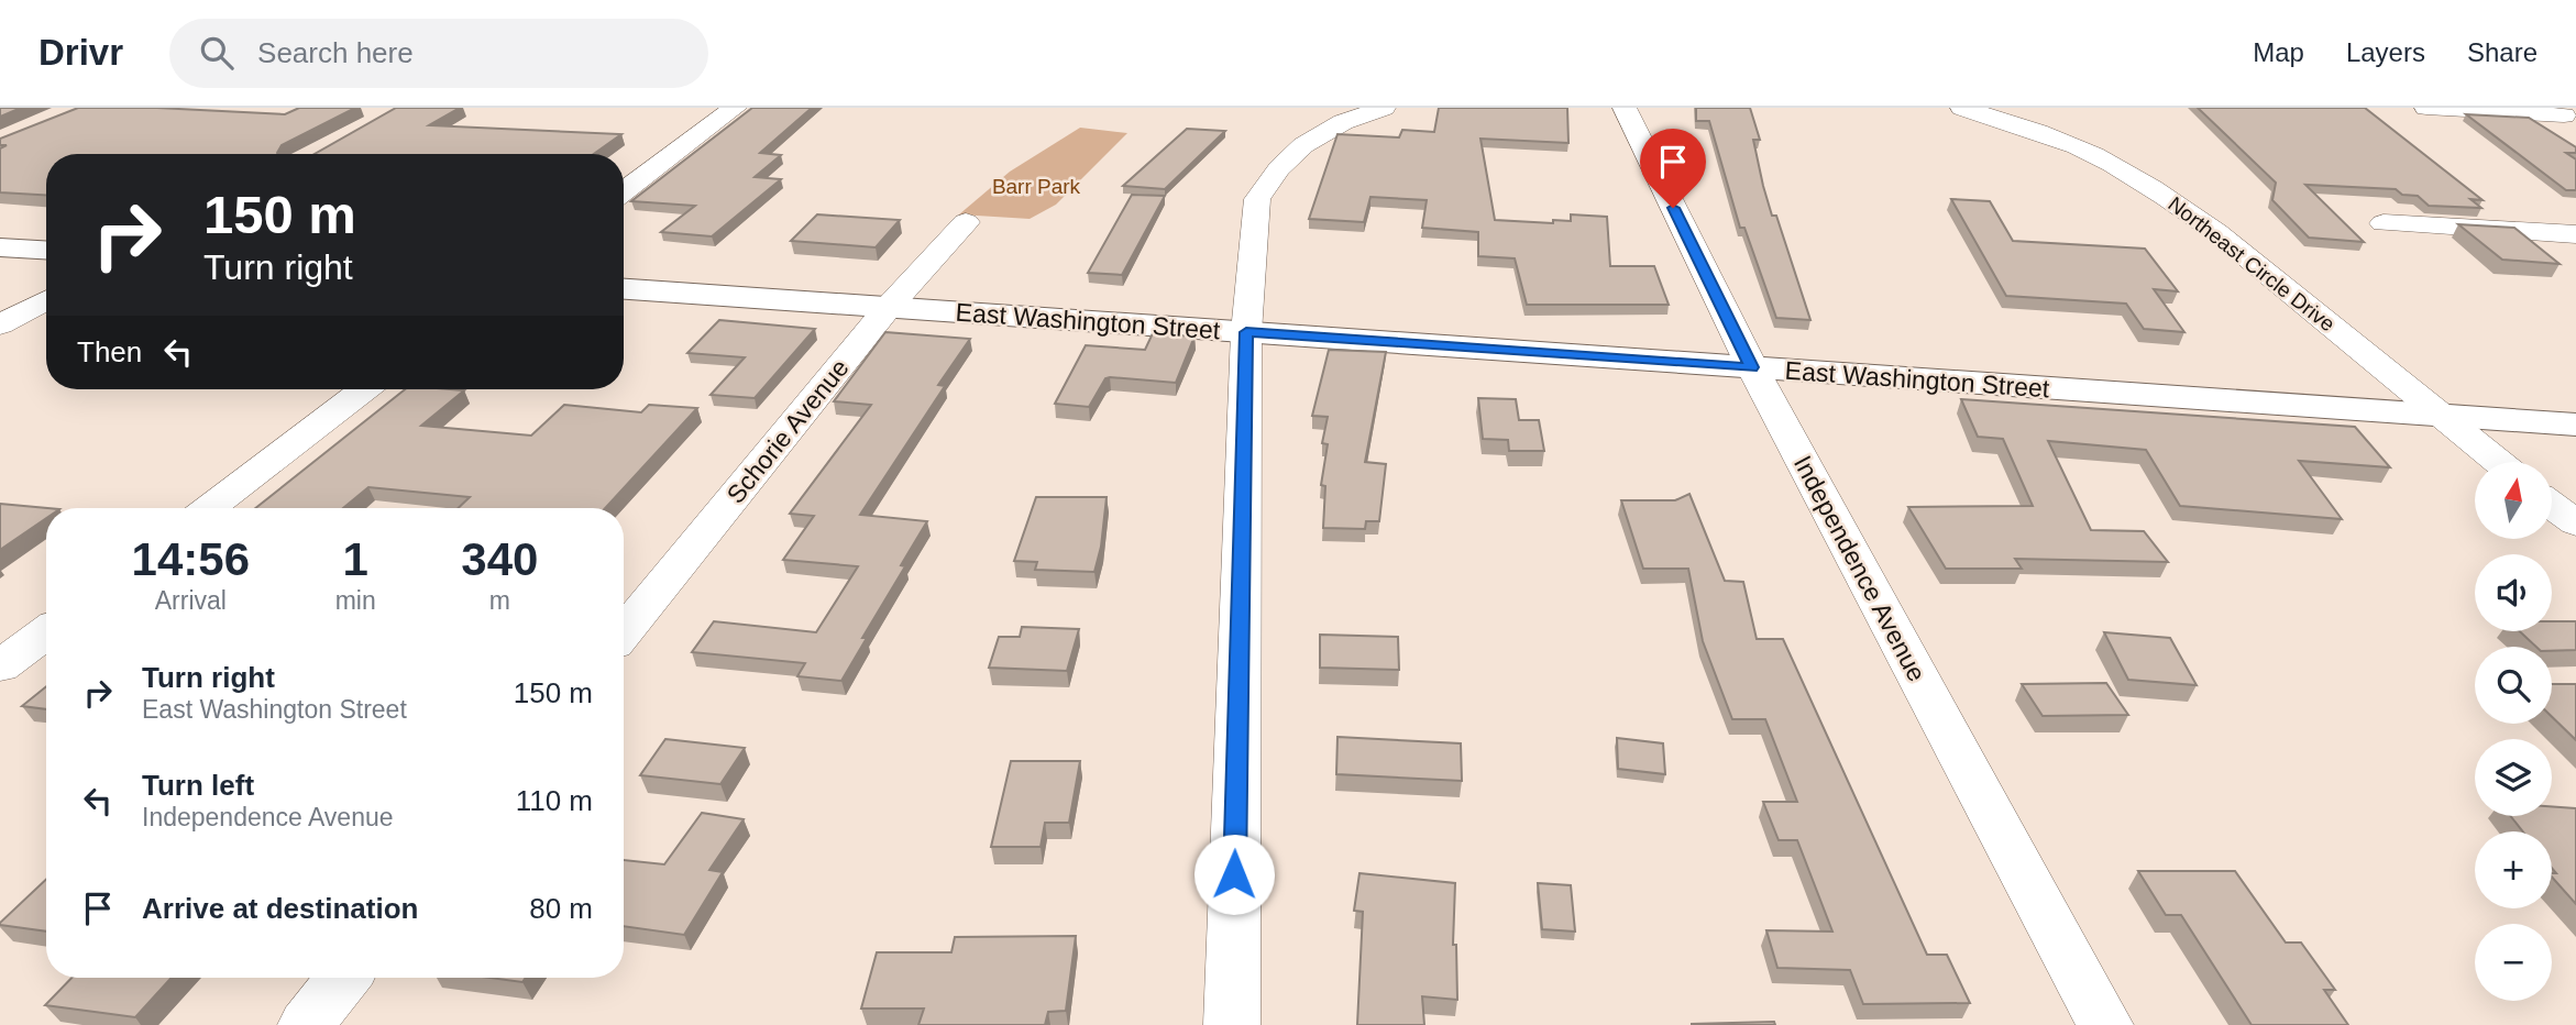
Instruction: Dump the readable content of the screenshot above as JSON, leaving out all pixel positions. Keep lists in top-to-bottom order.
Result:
{
  "streets": {
    "street": [
      "Northeast Circle Drive",
      "East Washington Street",
      "Schorie Avenue",
      "Independence Avenue"
    ]
  },
  "crossings": [
    ["Northeast Circle Drive", "East Washington Street"],
    ["East Washington Street", "Schorie Avenue"],
    ["East Washington Street", "Independence Avenue"]
  ],
  "parks": ["Barr Park"],
  "north": "top",
  "page": {
    "header": "Drivr",
    "search": "Search here",
    "nav": ["Map", "Layers", "Share"],
    "turn": ["150 m", "Turn right"],
    "then": "Then",
    "map_buttons": ["+", "−"],
    "eta": [
      "14:56",
      "Arrival",
      "1",
      "min",
      "340",
      "m"
    ],
    "list": [
      {
        "name": "Turn right",
        "note": "East Washington Street",
        "value": "150 m"
      },
      {
        "name": "Turn left",
        "note": "Independence Avenue",
        "value": "110 m"
      },
      {
        "name": "Arrive at destination",
        "value": "80 m"
      }
    ]
  }
}
